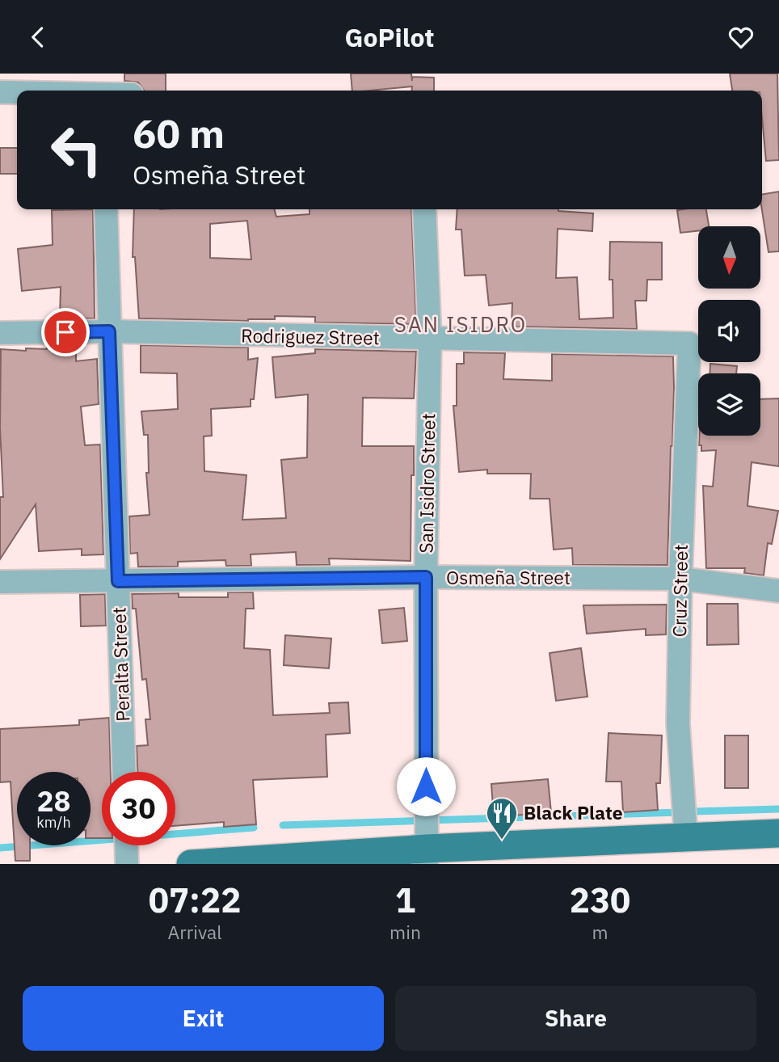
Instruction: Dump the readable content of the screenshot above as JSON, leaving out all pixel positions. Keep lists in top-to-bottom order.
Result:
{
  "streets": {
    "street": [
      "Rodriguez Street",
      "San Isidro Street",
      "Osmeña Street",
      "Cruz Street",
      "Peralta Street"
    ]
  },
  "crossings": [
    ["Rodriguez Street", "San Isidro Street"],
    ["Rodriguez Street", "Cruz Street"],
    ["Rodriguez Street", "Peralta Street"],
    ["San Isidro Street", "Osmeña Street"],
    ["Osmeña Street", "Cruz Street"],
    ["Osmeña Street", "Peralta Street"]
  ],
  "districts": ["SAN ISIDRO"],
  "places": {
    "restaurant": ["Black Plate"]
  },
  "north": "bottom",
  "page": {
    "header": "GoPilot",
    "turn": ["60 m", "Osmeña Street"],
    "speed": "28 km/h",
    "limit": "30",
    "eta": [
      "07:22",
      "Arrival",
      "1",
      "min",
      "230",
      "m"
    ],
    "buttons": ["Exit", "Share"]
  }
}
